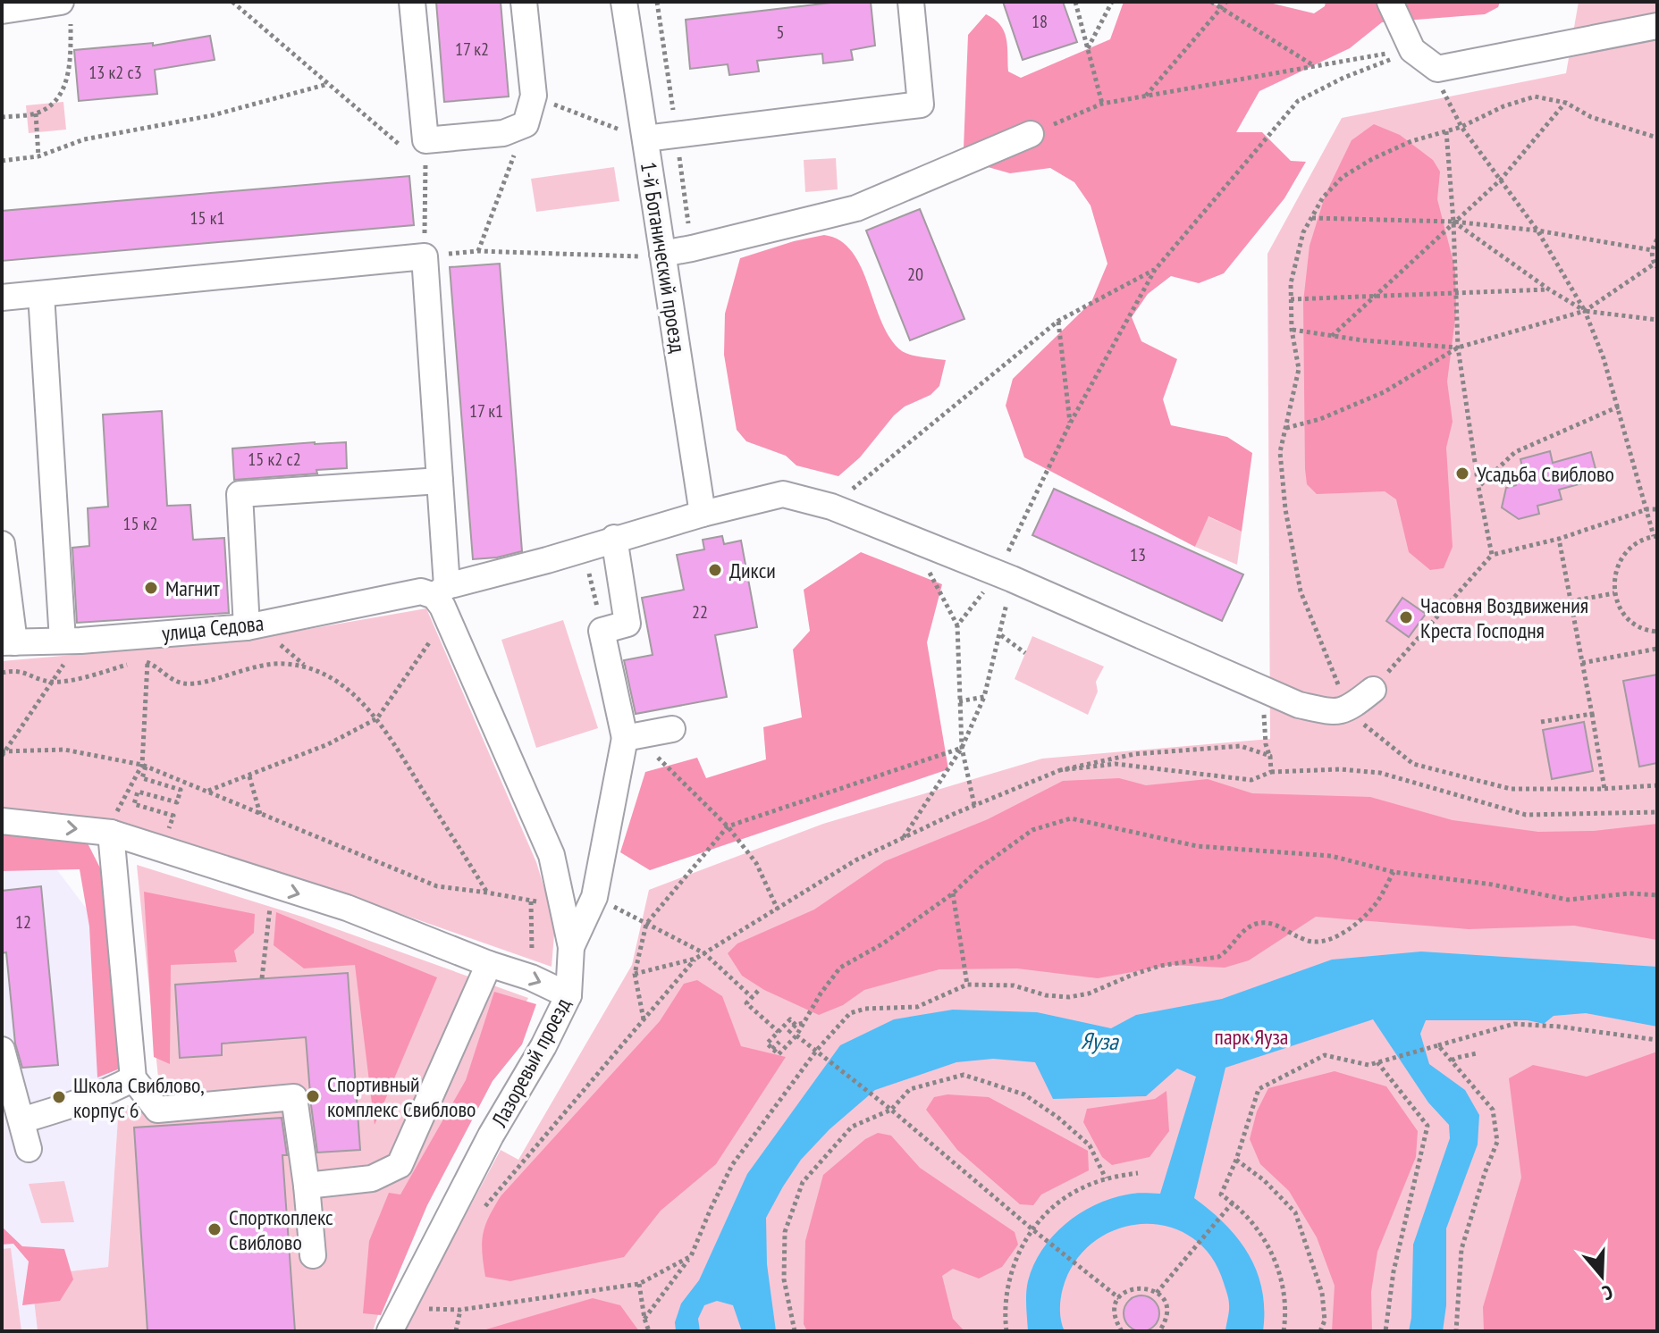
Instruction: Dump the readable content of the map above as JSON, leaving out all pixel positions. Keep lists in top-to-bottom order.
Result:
{
  "streets": {
    "street": ["1-й Ботанический проезд", "улица Седова", "Лазоревый проезд"]
  },
  "crossings": [
    ["1-й Ботанический проезд", "улица Седова"],
    ["улица Седова", "Лазоревый проезд"]
  ],
  "water": ["Яуза"],
  "parks": ["парк Яуза"],
  "places": [
    "Усадьба Свиблово",
    "Дикси",
    "Магнит",
    "Часовня Воздвижения Креста Господня",
    "Спортивный комплекс Свиблово",
    "Школа Свиблово, корпус 6",
    "Спорткоплекс Свиблово"
  ],
  "house_numbers": [
    "18",
    "5",
    "17 к2",
    "13 к2 с3",
    "15 к1",
    "20",
    "17 к1",
    "15 к2 с2",
    "15 к2",
    "13",
    "22",
    "12"
  ],
  "north": "bottom"
}
